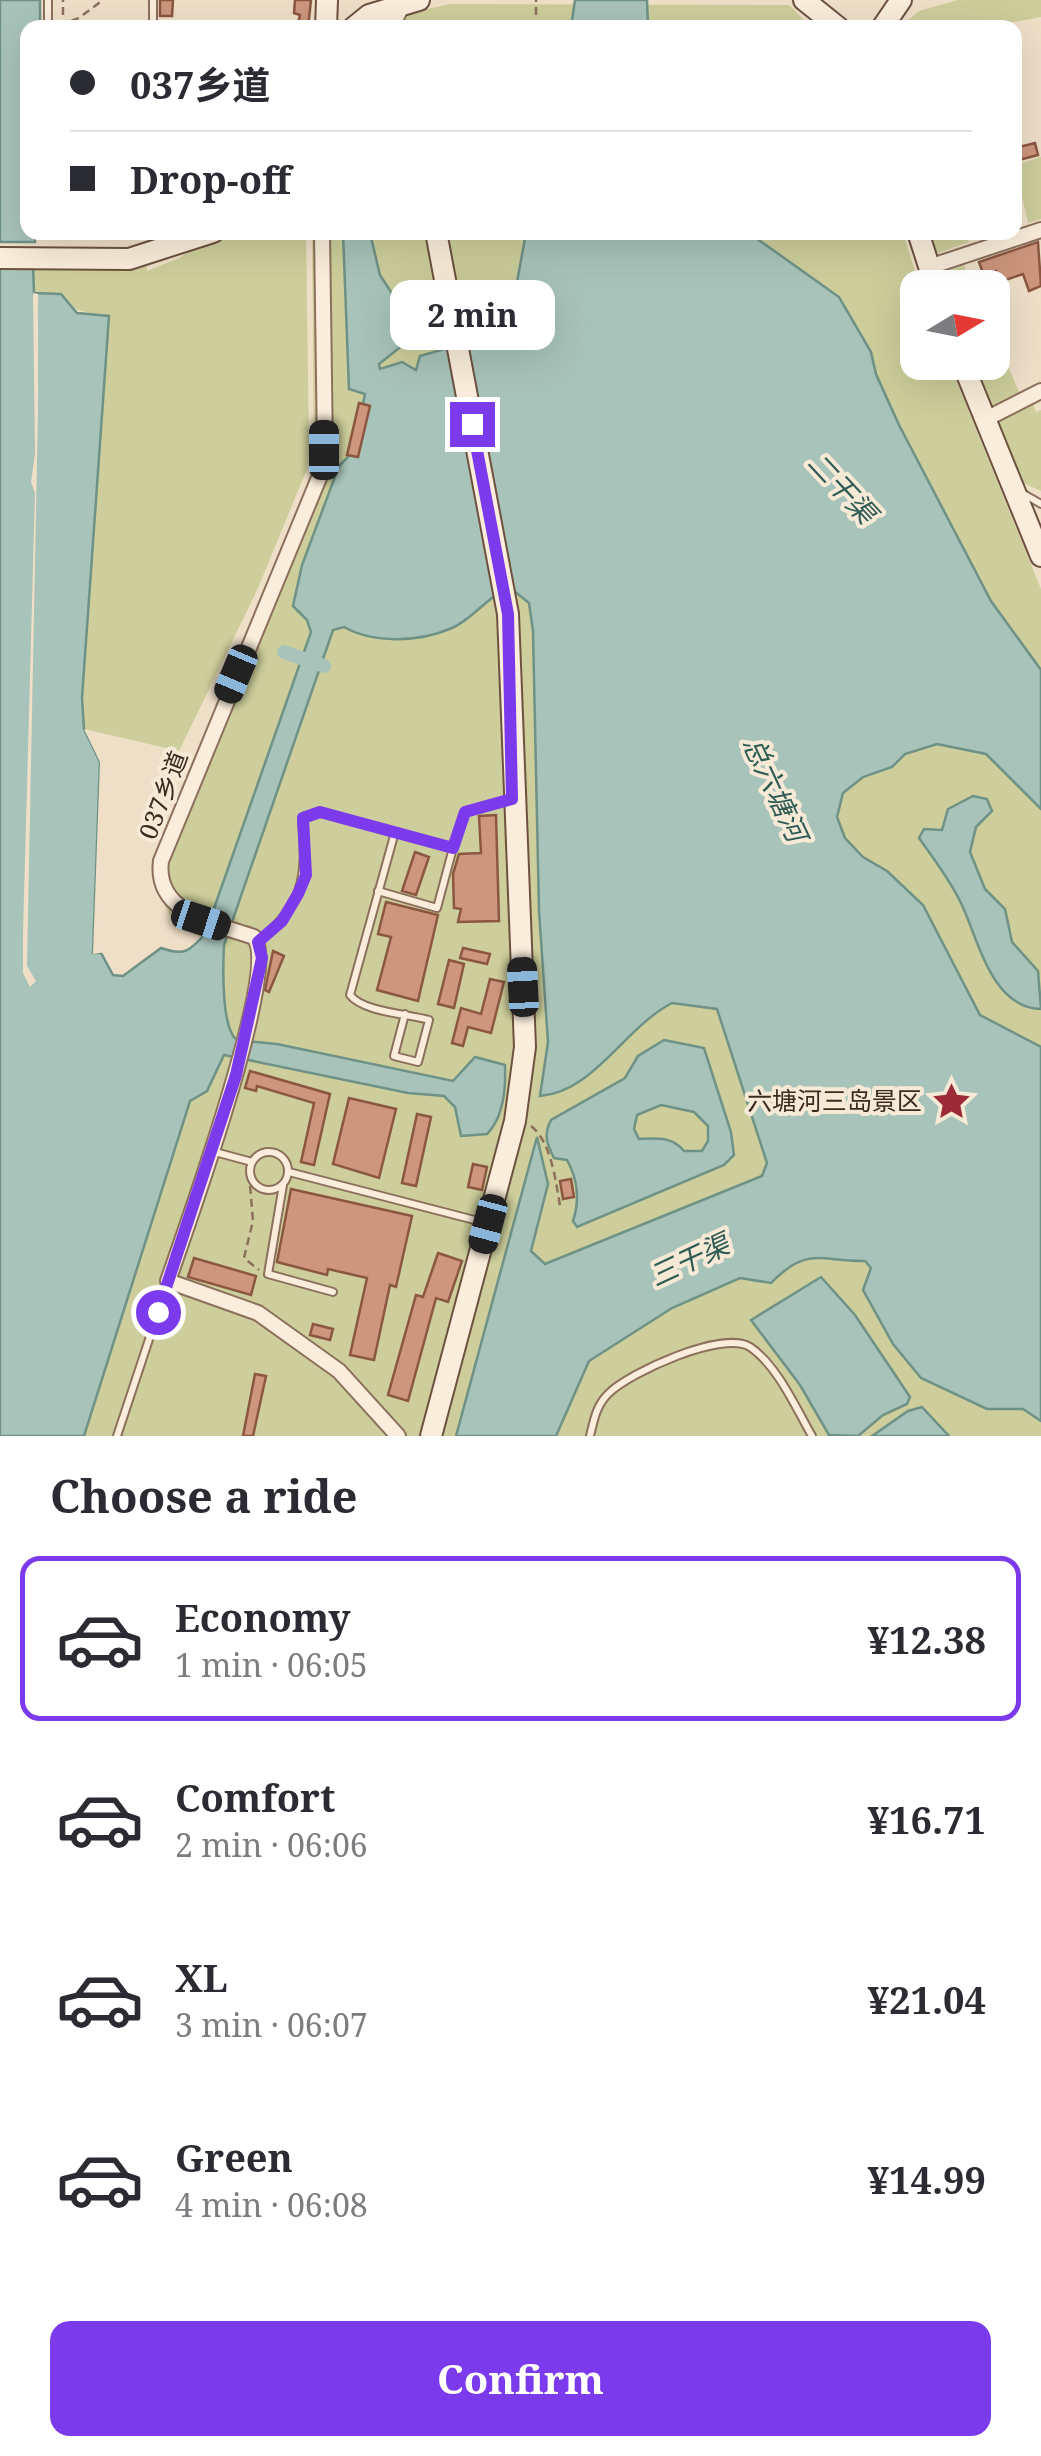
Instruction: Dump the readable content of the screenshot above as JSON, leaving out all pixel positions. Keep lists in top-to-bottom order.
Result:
{
  "streets": {
    "street": ["037乡道"]
  },
  "water": ["二干渠", "总六塘河", "三干渠"],
  "places": {
    "place": ["六塘河三岛景区"]
  },
  "north": "right",
  "page": {
    "banner": ["037乡道", "Drop-off"],
    "bubble": "2 min",
    "heading": "Choose a ride",
    "list": [
      {
        "name": "Economy",
        "note": "1 min · 06:05",
        "value": "¥12.38"
      },
      {
        "name": "Comfort",
        "note": "2 min · 06:06",
        "value": "¥16.71"
      },
      {
        "name": "XL",
        "note": "3 min · 06:07",
        "value": "¥21.04"
      },
      {
        "name": "Green",
        "note": "4 min · 06:08",
        "value": "¥14.99"
      }
    ],
    "buttons": "Confirm"
  }
}
